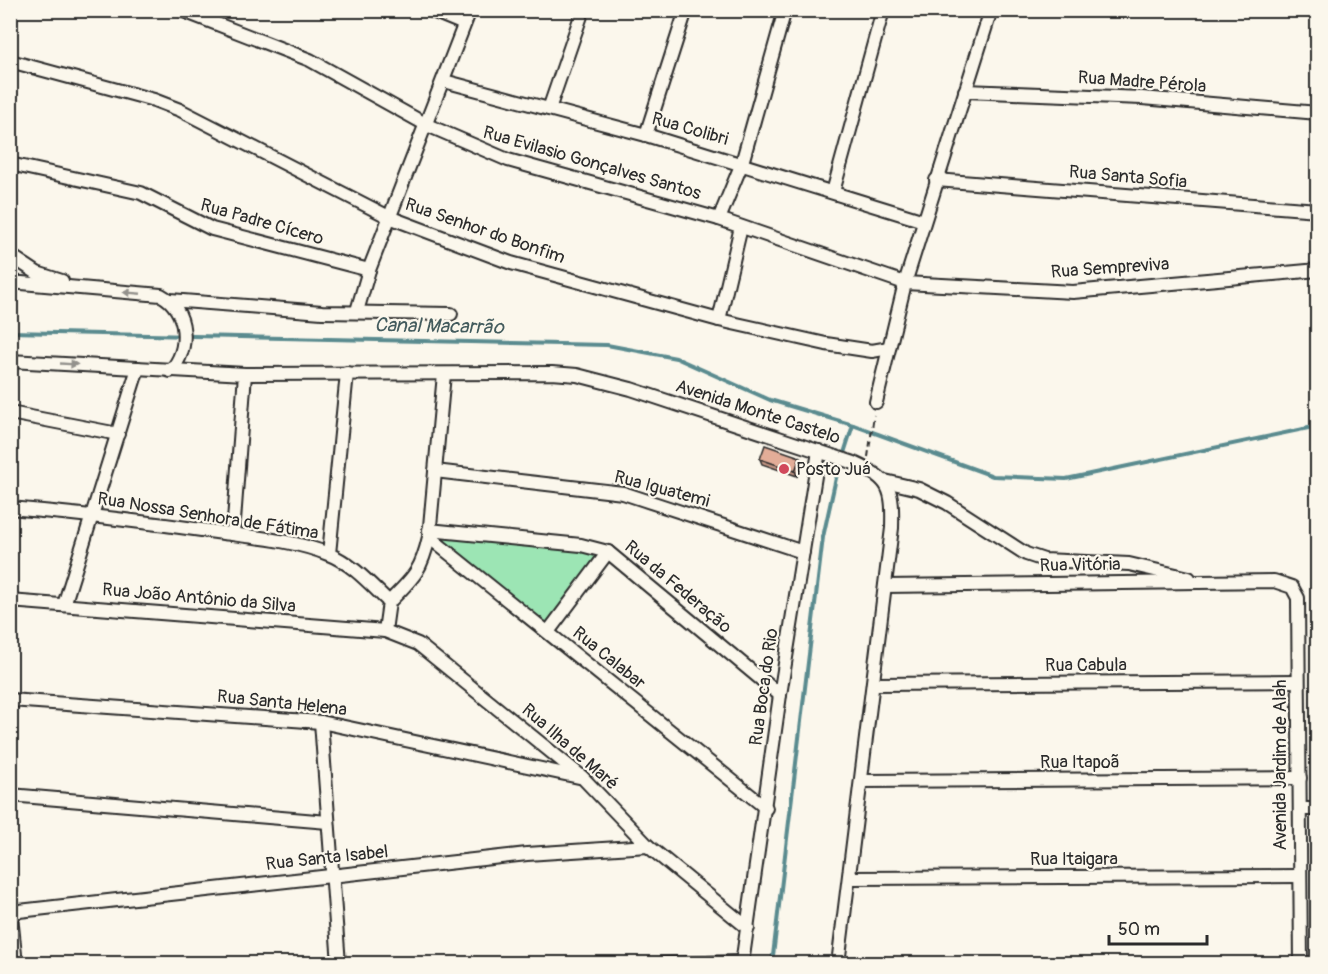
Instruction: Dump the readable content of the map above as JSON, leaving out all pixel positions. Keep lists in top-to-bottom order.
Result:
{
  "streets": {
    "street": [
      "Rua Madre Pérola",
      "Rua Colibri",
      "Rua Evilasio Gonçalves Santos",
      "Rua Santa Sofia",
      "Rua Padre Cícero",
      "Rua Senhor do Bonfim",
      "Rua Sempreviva",
      "Avenida Monte Castelo",
      "Rua Iguatemi",
      "Rua Nossa Senhora de Fátima",
      "Rua Vitória",
      "Rua da Federação",
      "Rua João Antônio da Silva",
      "Rua Calabar",
      "Rua Cabula",
      "Rua Boca do Rio",
      "Rua Santa Helena",
      "Rua Ilha de Maré",
      "Rua Itapoã",
      "Avenida Jardim de Alah",
      "Rua Santa Isabel",
      "Rua Itaigara"
    ]
  },
  "crossings": [
    ["Rua Evilasio Gonçalves Santos", "Rua Sempreviva"],
    ["Avenida Monte Castelo", "Rua Vitória"],
    ["Avenida Monte Castelo", "Rua Boca do Rio"],
    ["Rua Iguatemi", "Rua Boca do Rio"],
    ["Rua Vitória", "Avenida Jardim de Alah"],
    ["Rua da Federação", "Rua Calabar"],
    ["Rua da Federação", "Rua Boca do Rio"],
    ["Rua João Antônio da Silva", "Rua Ilha de Maré"],
    ["Rua Calabar", "Rua Boca do Rio"],
    ["Rua Cabula", "Avenida Jardim de Alah"],
    ["Rua Boca do Rio", "Rua Ilha de Maré"],
    ["Rua Santa Helena", "Rua Ilha de Maré"],
    ["Rua Ilha de Maré", "Rua Santa Isabel"],
    ["Rua Itapoã", "Avenida Jardim de Alah"],
    ["Avenida Jardim de Alah", "Rua Itaigara"]
  ],
  "water": ["Canal Macarrão"],
  "places": ["Posto Juá"],
  "scale_bar": "50 m"
}
